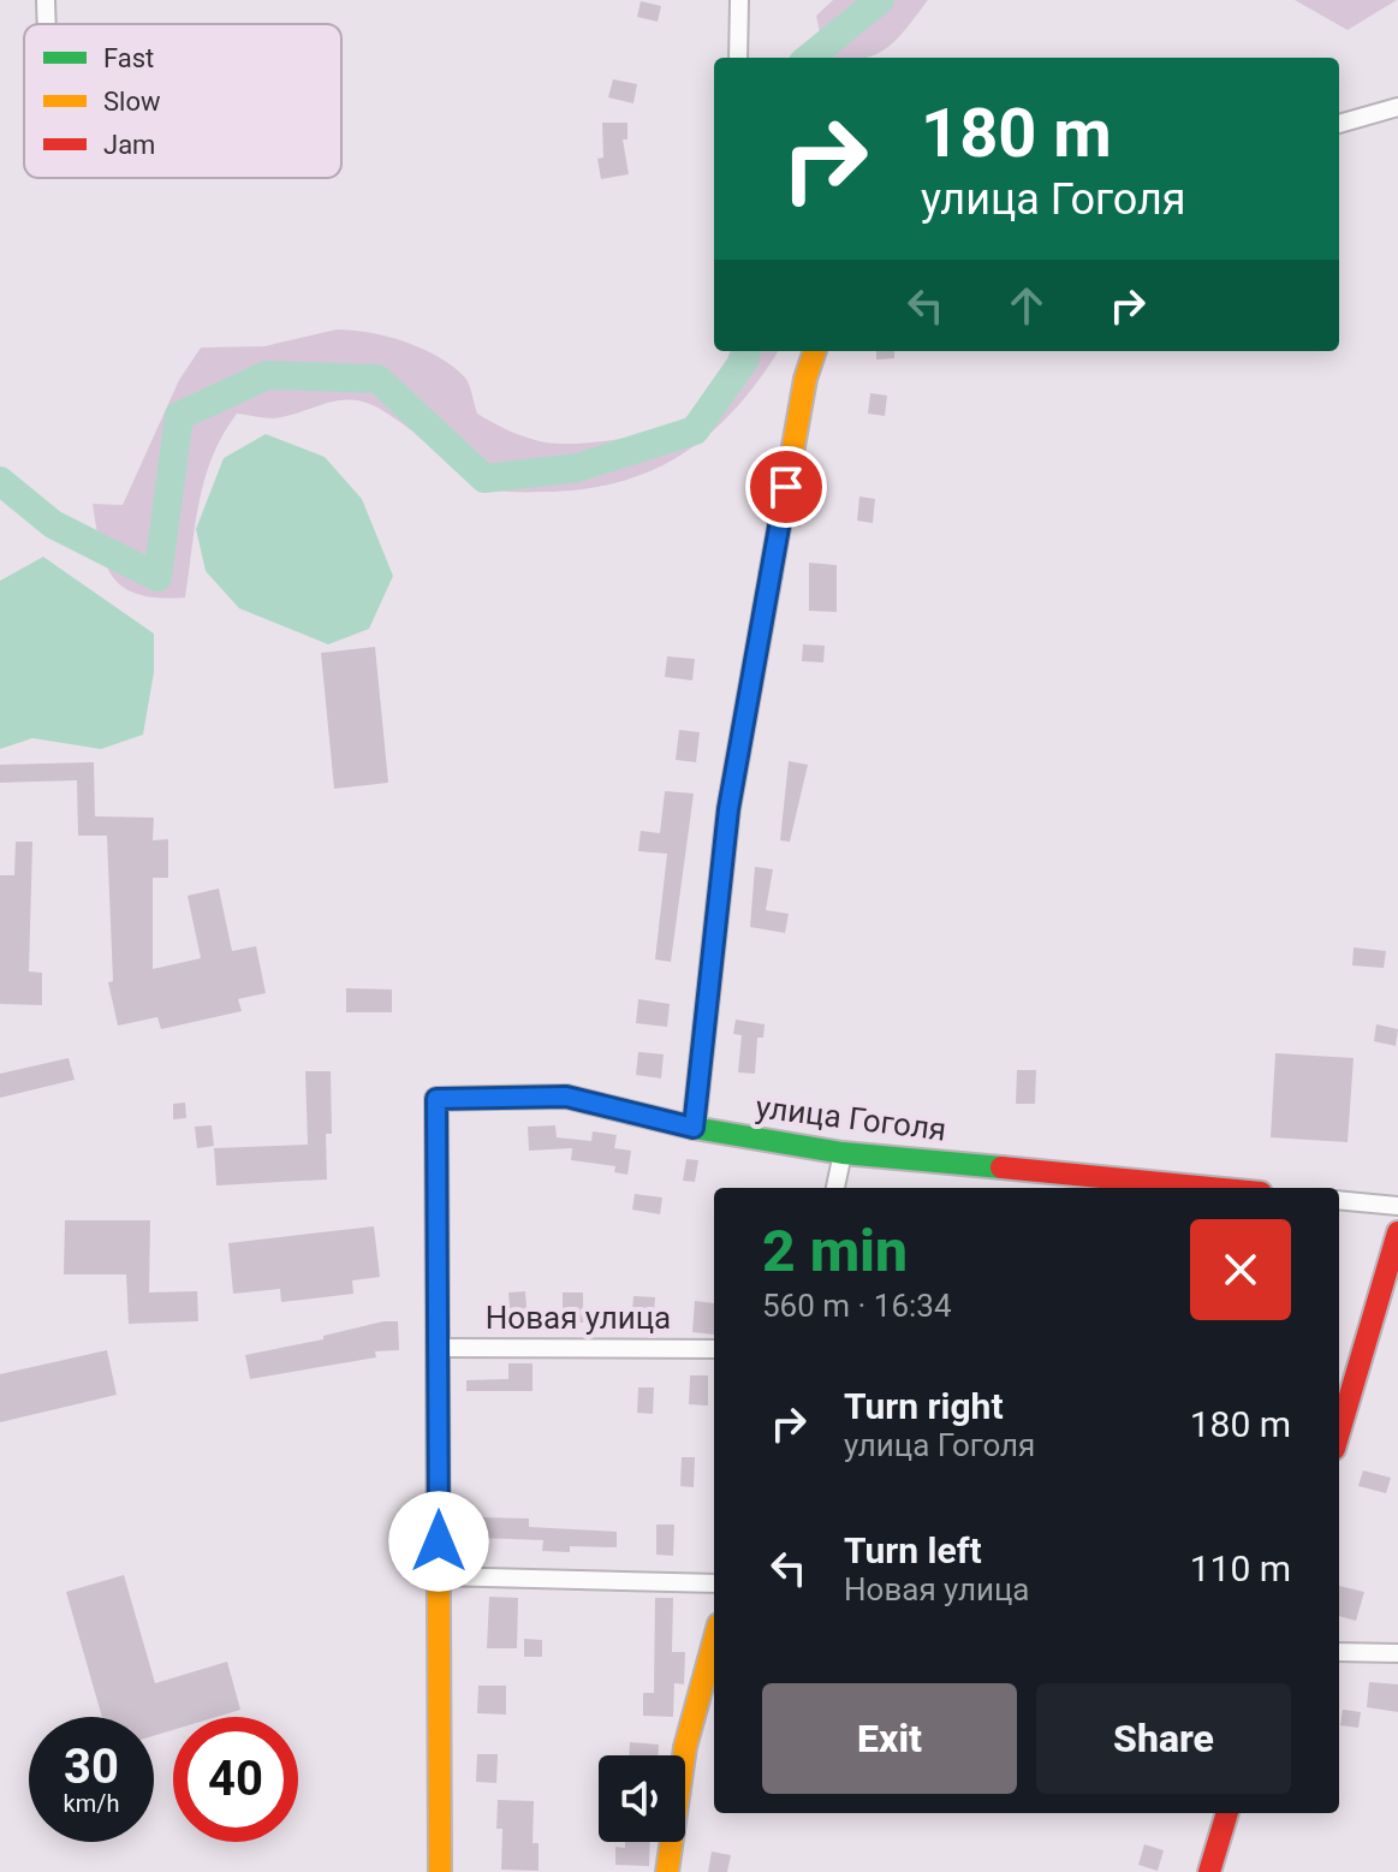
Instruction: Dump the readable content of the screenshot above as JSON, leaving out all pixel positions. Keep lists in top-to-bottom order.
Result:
{
  "streets": {
    "street": ["улица Гоголя", "Новая улица"]
  },
  "crossings": [
    ["улица Гоголя", "Новая улица"]
  ],
  "legend": ["Fast", "Slow", "Jam"],
  "page": {
    "turn": ["180 m", "улица Гоголя"],
    "heading": ["2 min", "560 m · 16:34"],
    "list": [
      {
        "name": "Turn right",
        "note": "улица Гоголя",
        "value": "180 m"
      },
      {
        "name": "Turn left",
        "note": "Новая улица",
        "value": "110 m"
      }
    ],
    "buttons": ["Exit", "Share"],
    "speed": "30 km/h",
    "limit": "40"
  }
}
